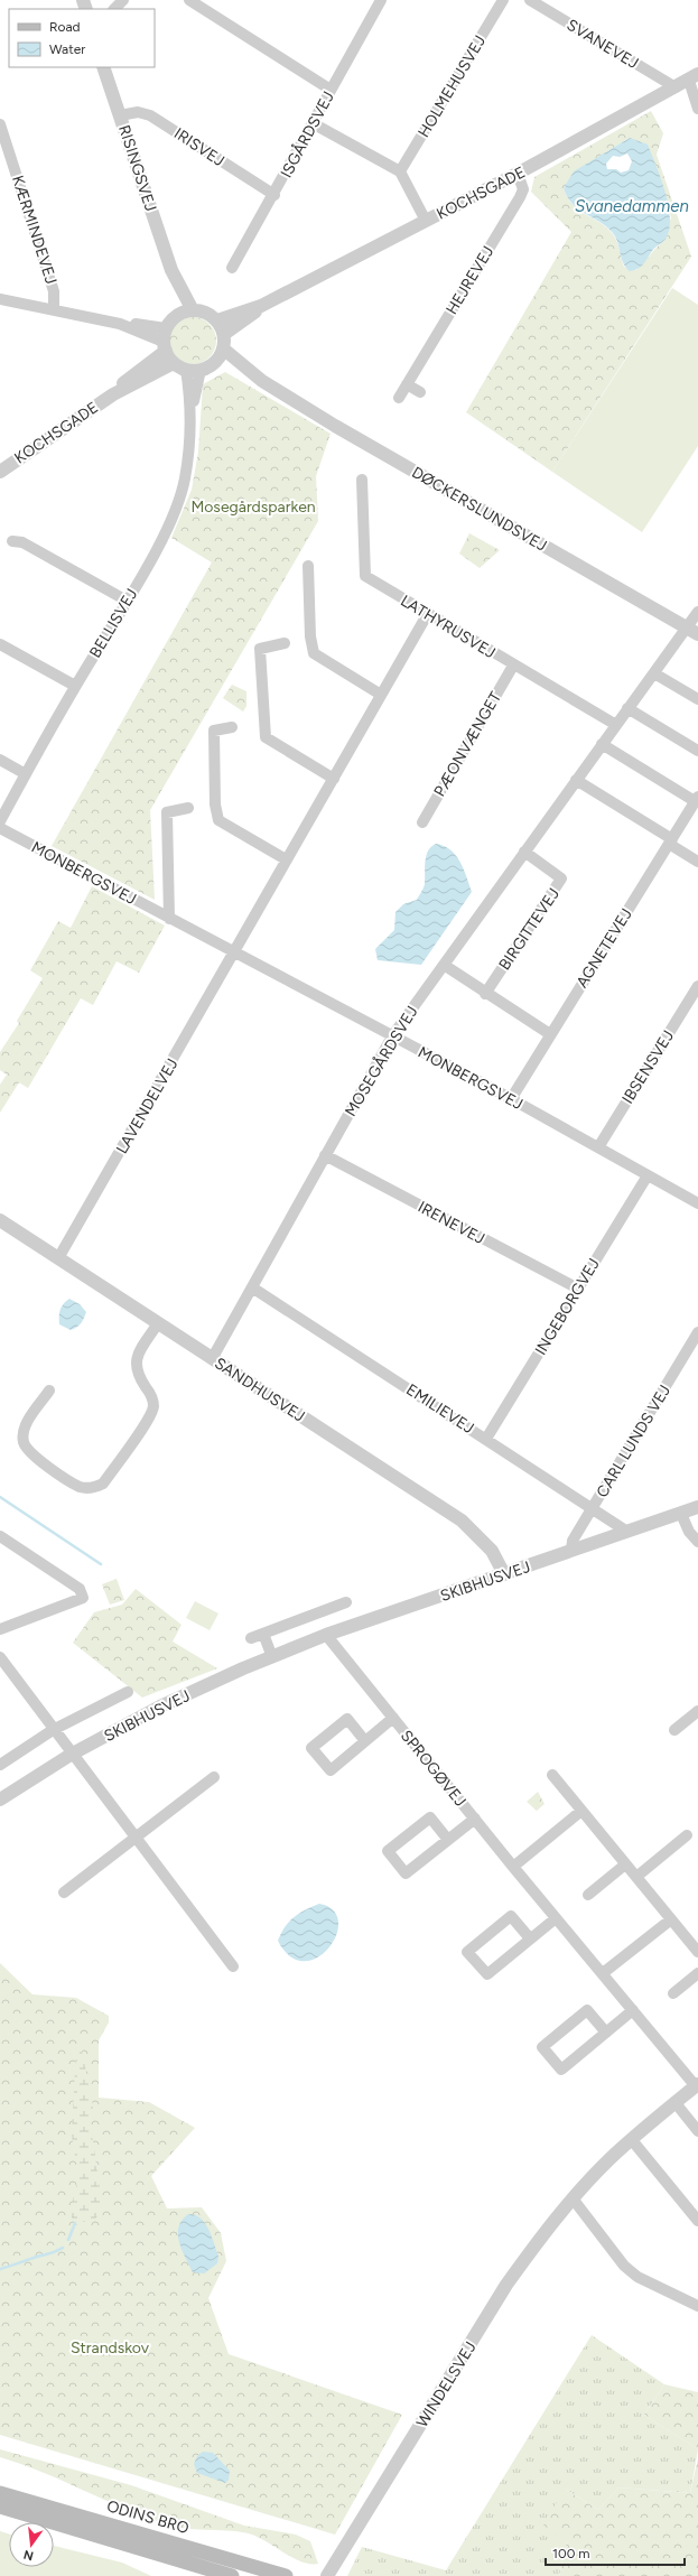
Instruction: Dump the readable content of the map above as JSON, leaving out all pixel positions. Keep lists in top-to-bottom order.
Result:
{
  "streets": {
    "main road": ["ODINS BRO"],
    "street": [
      "SVANEVEJ",
      "HOLMEHUSVEJ",
      "ISGÅRDSVEJ",
      "IRISVEJ",
      "RISINGSVEJ",
      "KOCHSGADE",
      "KÆRMINDEVEJ",
      "HEJREVEJ",
      "DØCKERSLUNDSVEJ",
      "BELLISVEJ",
      "LATHYRUSVEJ",
      "PÆONVÆNGET",
      "MONBERGSVEJ",
      "BIRGITTEVEJ",
      "AGNETEVEJ",
      "MOSEGÅRDSVEJ",
      "IBSENSVEJ",
      "LAVENDELVEJ",
      "IRENEVEJ",
      "INGEBORGVEJ",
      "SANDHUSVEJ",
      "EMILIEVEJ",
      "CARL LUNDS VEJ",
      "SKIBHUSVEJ",
      "SPROGØVEJ",
      "WINDELSVEJ"
    ]
  },
  "crossings": [
    ["SVANEVEJ", "KOCHSGADE"],
    ["ISGÅRDSVEJ", "IRISVEJ"],
    ["IRISVEJ", "RISINGSVEJ"],
    ["RISINGSVEJ", "KOCHSGADE"],
    ["RISINGSVEJ", "DØCKERSLUNDSVEJ"],
    ["RISINGSVEJ", "BELLISVEJ"],
    ["KOCHSGADE", "HEJREVEJ"],
    ["KOCHSGADE", "DØCKERSLUNDSVEJ"],
    ["KOCHSGADE", "BELLISVEJ"],
    ["DØCKERSLUNDSVEJ", "BELLISVEJ"],
    ["DØCKERSLUNDSVEJ", "MOSEGÅRDSVEJ"],
    ["LATHYRUSVEJ", "PÆONVÆNGET"],
    ["LATHYRUSVEJ", "MOSEGÅRDSVEJ"],
    ["LATHYRUSVEJ", "LAVENDELVEJ"],
    ["MONBERGSVEJ", "AGNETEVEJ"],
    ["MONBERGSVEJ", "MOSEGÅRDSVEJ"],
    ["MONBERGSVEJ", "IBSENSVEJ"],
    ["MONBERGSVEJ", "LAVENDELVEJ"],
    ["MONBERGSVEJ", "INGEBORGVEJ"],
    ["BIRGITTEVEJ", "MOSEGÅRDSVEJ"],
    ["MOSEGÅRDSVEJ", "IRENEVEJ"],
    ["MOSEGÅRDSVEJ", "SANDHUSVEJ"],
    ["MOSEGÅRDSVEJ", "EMILIEVEJ"],
    ["LAVENDELVEJ", "SANDHUSVEJ"],
    ["IRENEVEJ", "INGEBORGVEJ"],
    ["INGEBORGVEJ", "EMILIEVEJ"],
    ["SANDHUSVEJ", "SKIBHUSVEJ"],
    ["EMILIEVEJ", "CARL LUNDS VEJ"],
    ["EMILIEVEJ", "SKIBHUSVEJ"],
    ["CARL LUNDS VEJ", "SKIBHUSVEJ"],
    ["SKIBHUSVEJ", "SPROGØVEJ"],
    ["SPROGØVEJ", "WINDELSVEJ"]
  ],
  "water": ["Svanedammen"],
  "parks": ["Mosegårdsparken", "Strandskov"],
  "legend": ["Road", "Water"],
  "scale_bar": "100 m",
  "north": "bottom"
}
